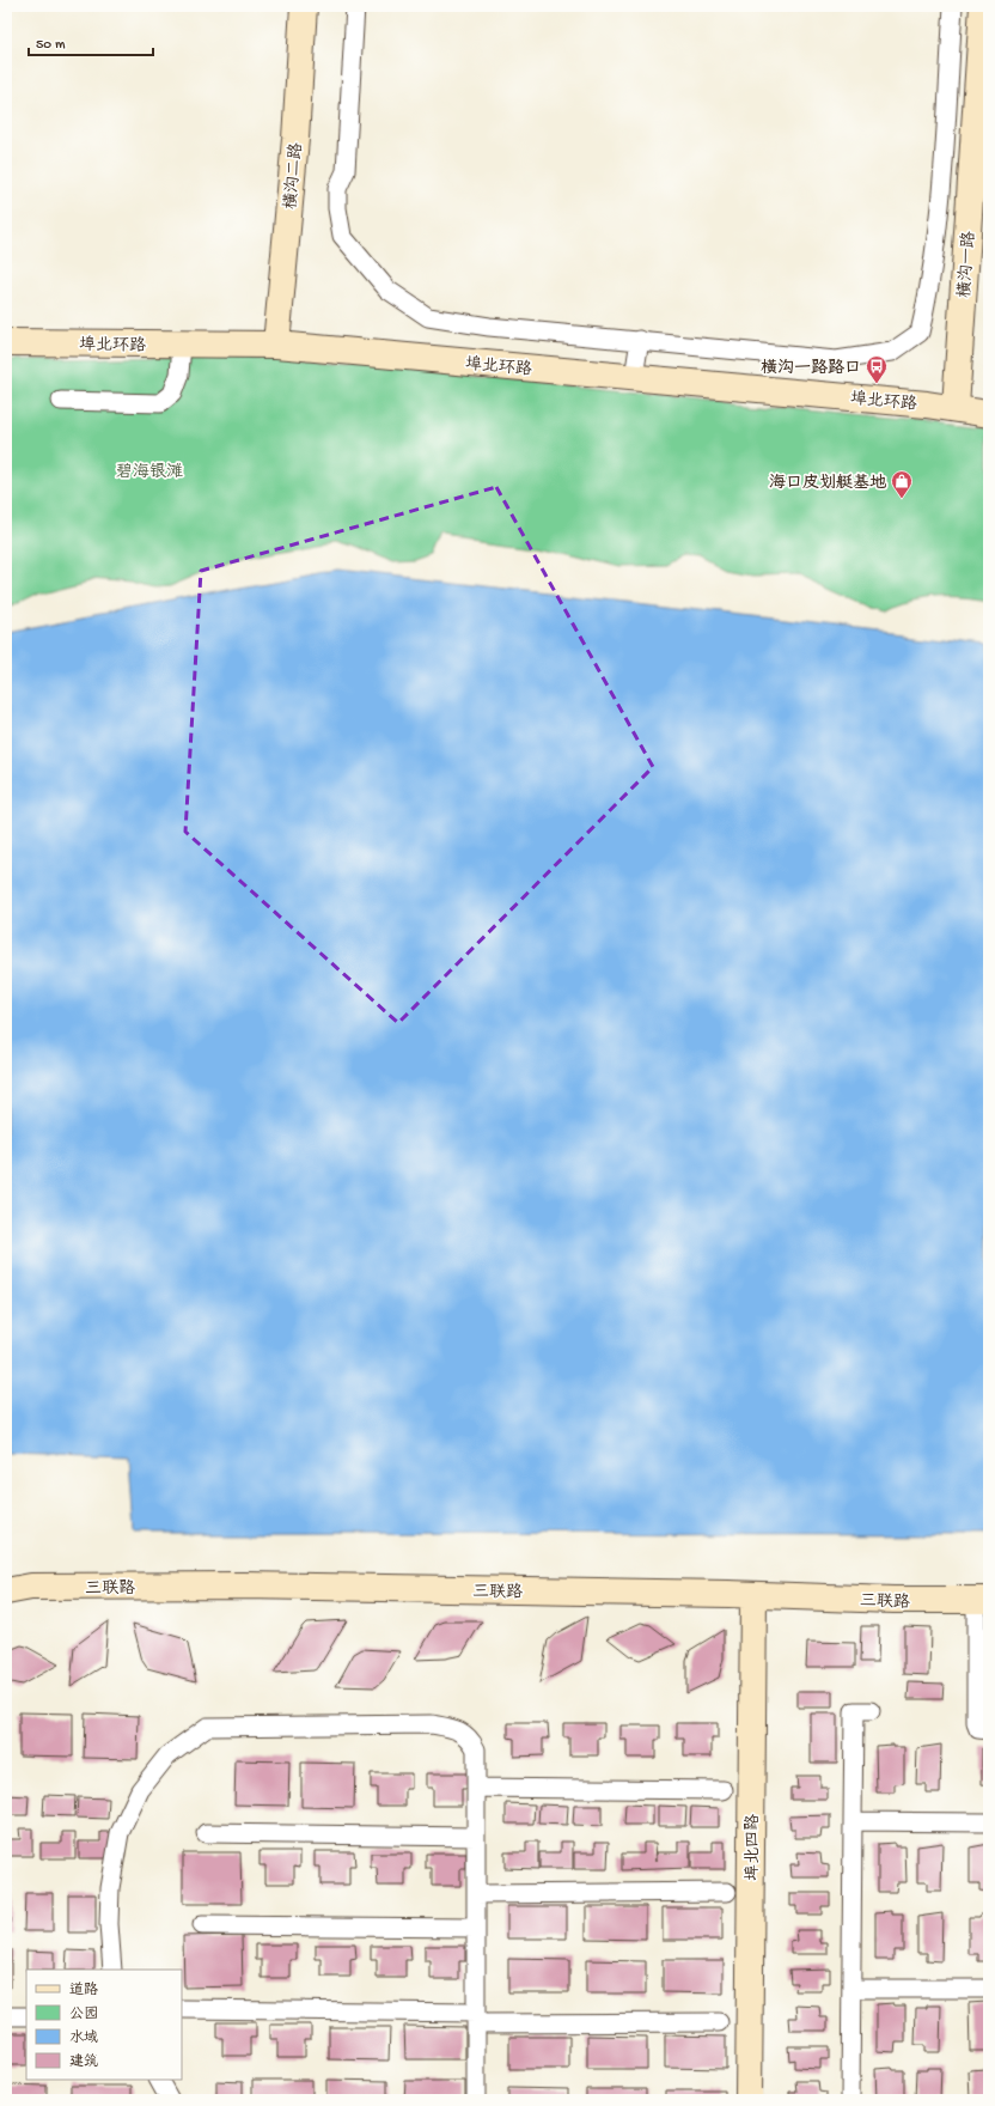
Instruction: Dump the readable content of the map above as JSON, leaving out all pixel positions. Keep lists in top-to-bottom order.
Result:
{
  "streets": {
    "main road": [
      "横沟二路",
      "横沟一路",
      "埠北环路",
      "三联路",
      "埠北四路"
    ]
  },
  "crossings": [
    ["横沟二路", "埠北环路"],
    ["横沟一路", "埠北环路"],
    ["三联路", "埠北四路"]
  ],
  "parks": ["碧海银滩"],
  "places": {
    "bus stop": ["横沟一路路口"],
    "shop": ["海口皮划艇基地"]
  },
  "legend": [
    "道路",
    "公园",
    "水域",
    "建筑"
  ],
  "scale_bar": "50 m"
}
